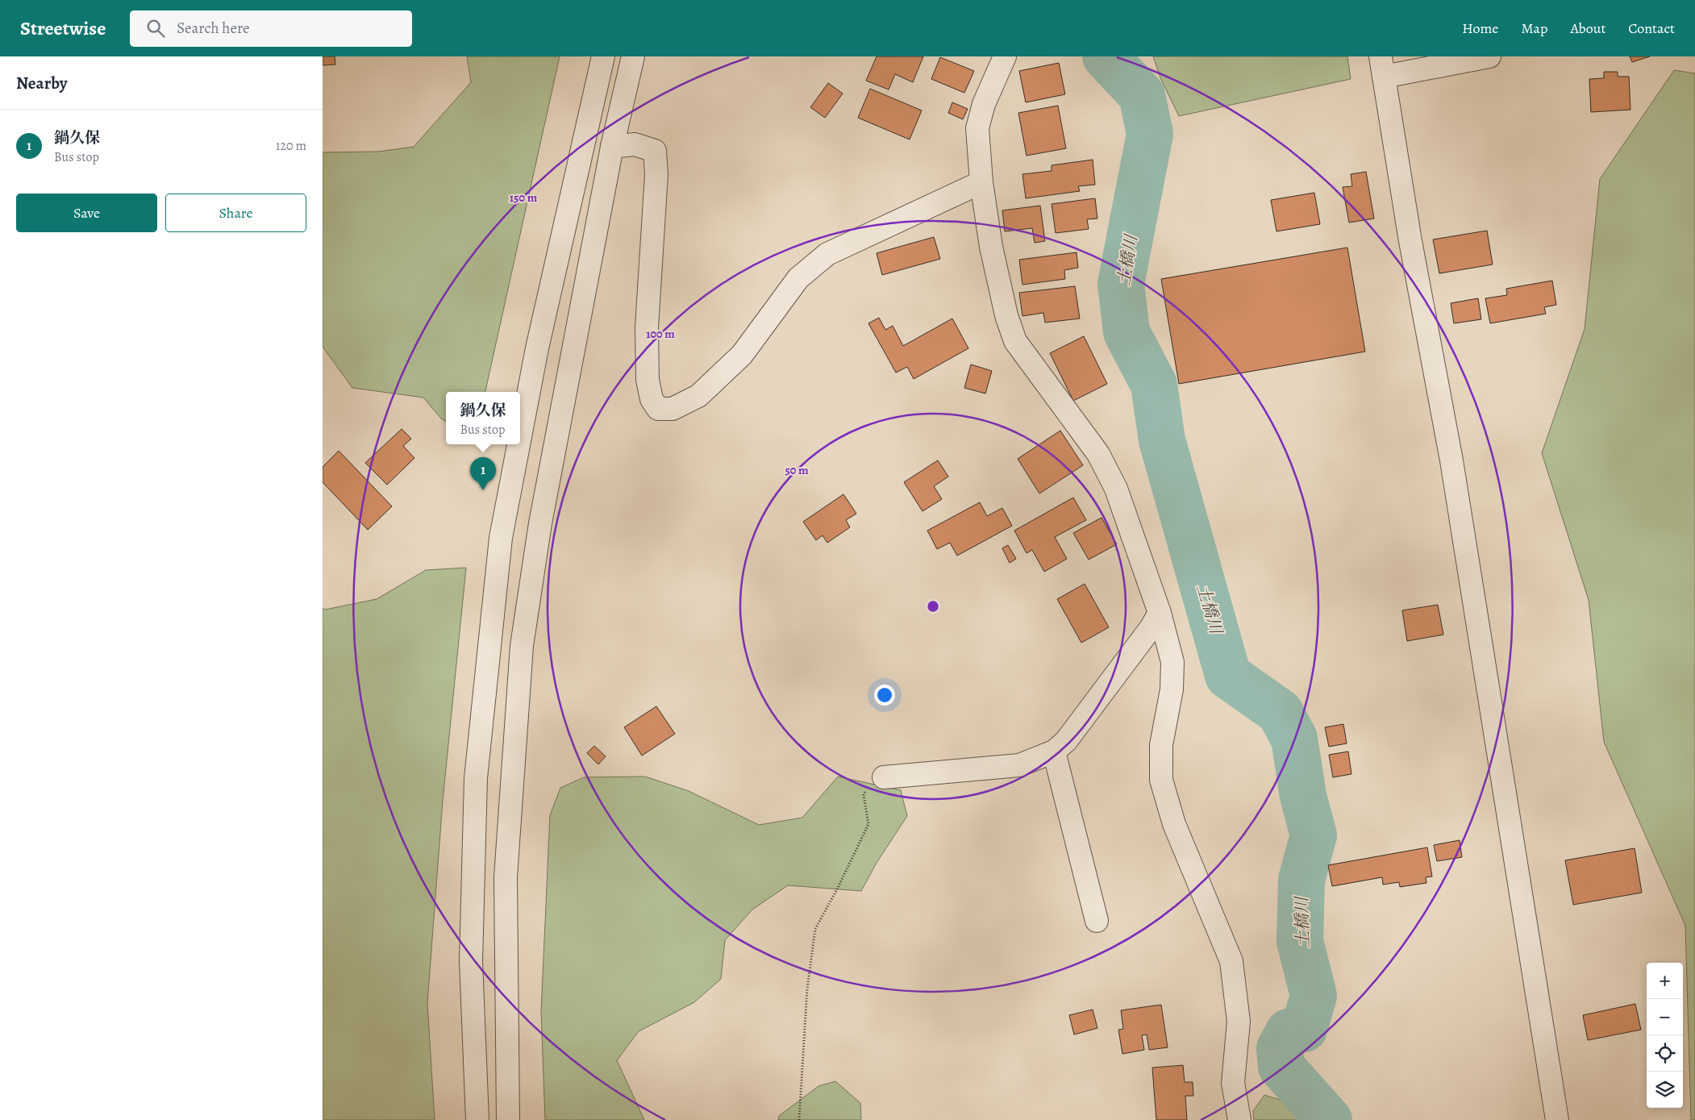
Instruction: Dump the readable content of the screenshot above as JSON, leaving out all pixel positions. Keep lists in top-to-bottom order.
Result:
{
  "water": ["土橋川"],
  "page": {
    "header": "Streetwise",
    "search": "Search here",
    "nav": [
      "Home",
      "Map",
      "About",
      "Contact"
    ],
    "heading": "Nearby",
    "list": [
      {
        "mark": "1",
        "name": "鍋久保",
        "note": "Bus stop",
        "value": "120 m"
      }
    ],
    "buttons": ["Save", "Share"],
    "popup": ["鍋久保", "Bus stop"],
    "pins": "1",
    "map_buttons": ["+", "−"]
  },
  "rings": ["150 m", "100 m", "50 m"]
}
